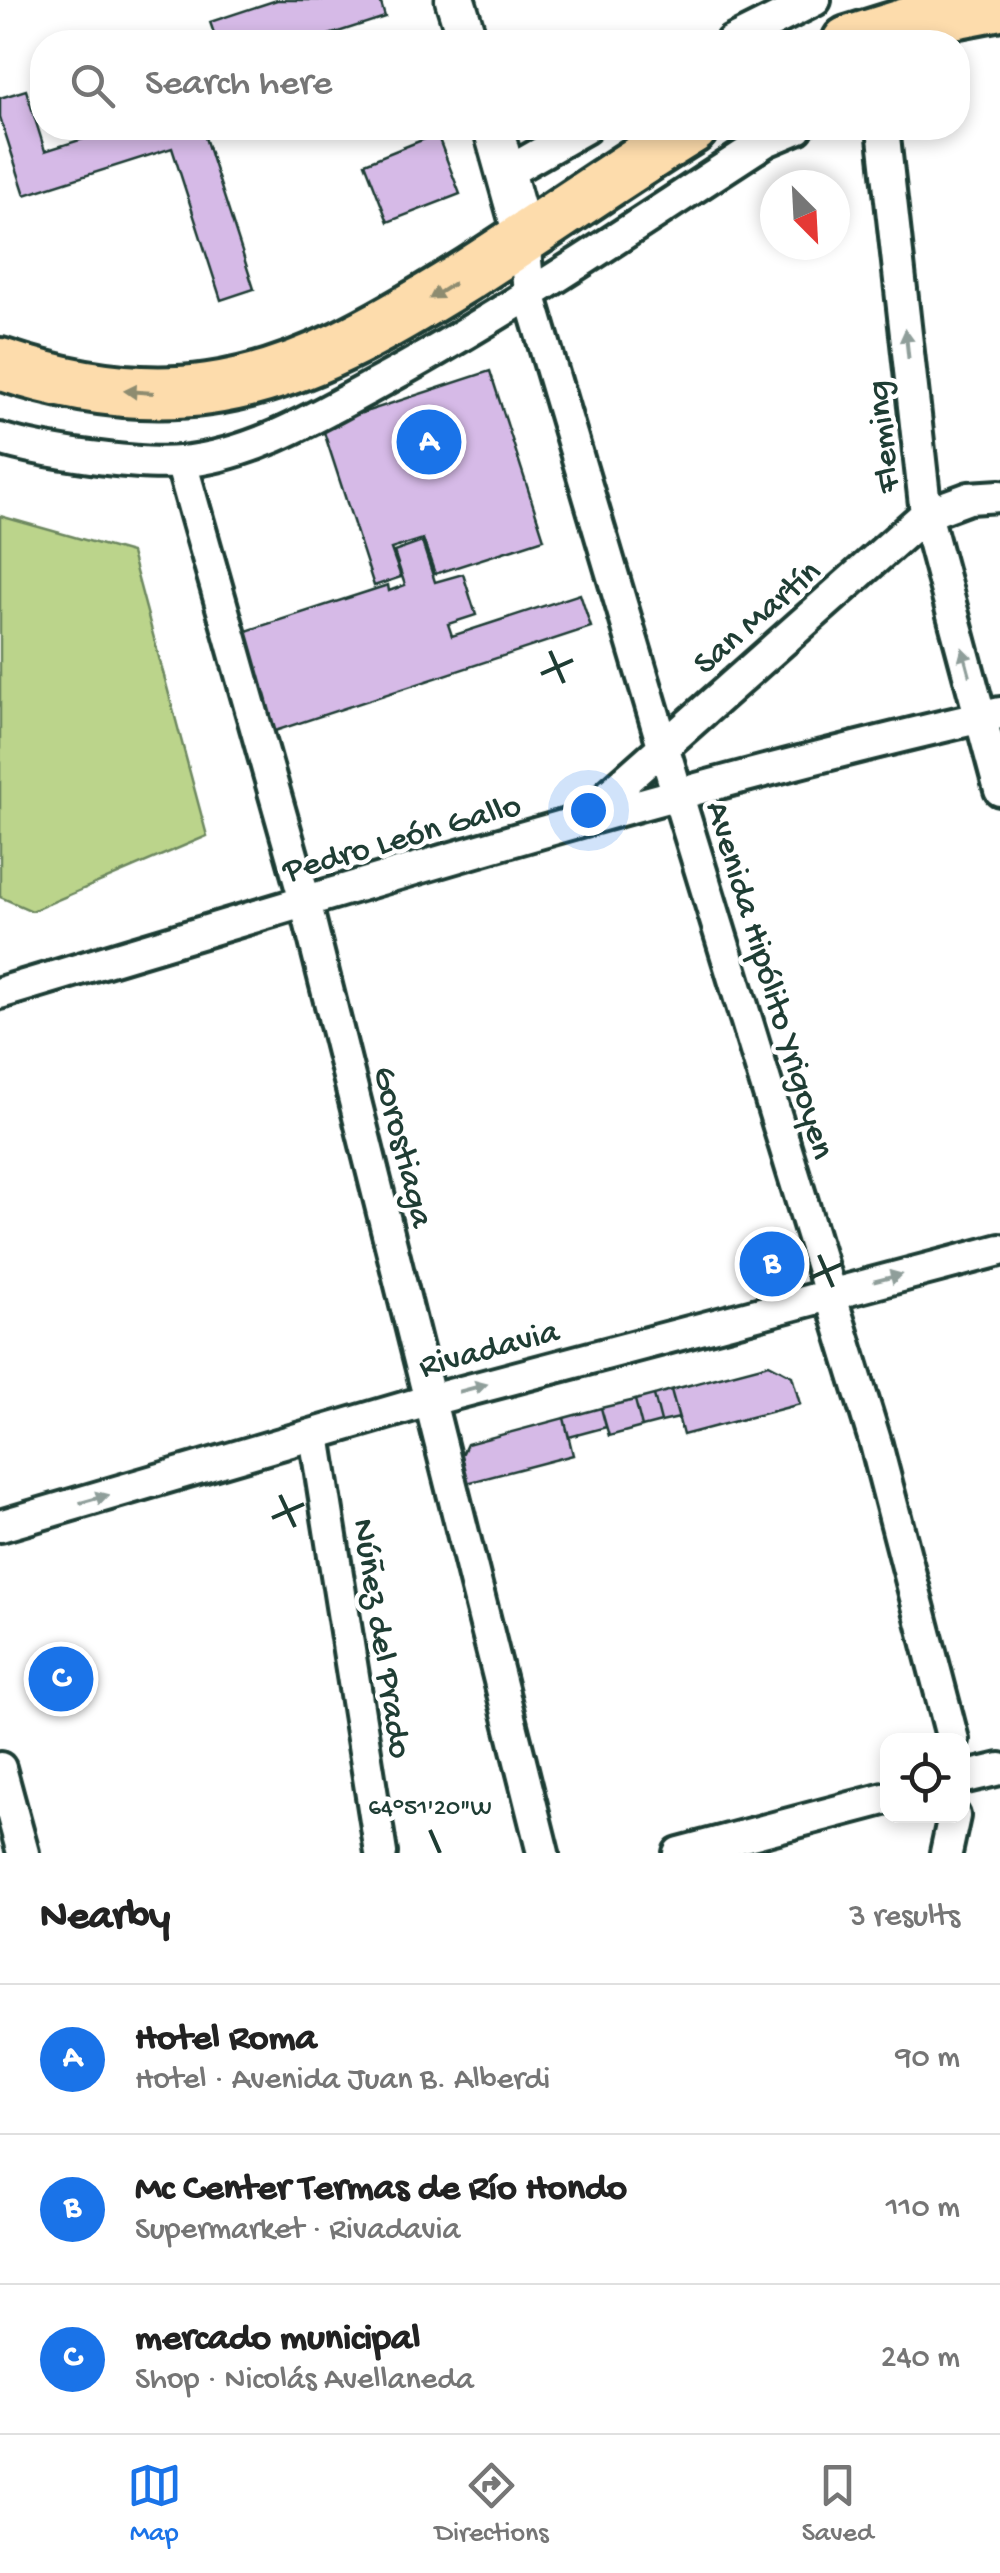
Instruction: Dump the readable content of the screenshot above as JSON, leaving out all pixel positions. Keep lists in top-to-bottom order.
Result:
{
  "streets": {
    "street": [
      "Fleming",
      "San Martín",
      "Pedro León Gallo",
      "Avenida Hipólito Yrigoyen",
      "Gorostiaga",
      "Rivadavia",
      "Núñez del Prado"
    ]
  },
  "crossings": [
    ["Fleming", "San Martín"],
    ["Fleming", "Pedro León Gallo"],
    ["San Martín", "Pedro León Gallo"],
    ["San Martín", "Avenida Hipólito Yrigoyen"],
    ["Pedro León Gallo", "Avenida Hipólito Yrigoyen"],
    ["Pedro León Gallo", "Gorostiaga"],
    ["Avenida Hipólito Yrigoyen", "Rivadavia"],
    ["Gorostiaga", "Rivadavia"],
    ["Rivadavia", "Núñez del Prado"]
  ],
  "one_way": ["Fleming", "Rivadavia"],
  "north": "bottom right",
  "page": {
    "search": "Search here",
    "pins": ["A", "B", "C"],
    "heading": ["Nearby", "3 results"],
    "list": [
      {
        "mark": "A",
        "name": "Hotel Roma",
        "note": "Hotel · Avenida Juan B. Alberdi",
        "value": "90 m"
      },
      {
        "mark": "B",
        "name": "Mc Center Termas de Río Hondo",
        "note": "Supermarket · Rivadavia",
        "value": "110 m"
      },
      {
        "mark": "C",
        "name": "mercado municipal",
        "note": "Shop · Nicolás Avellaneda",
        "value": "240 m"
      }
    ],
    "nav": ["Map", "Directions", "Saved"]
  },
  "coordinates": ["64°51'20\"W"]
}
